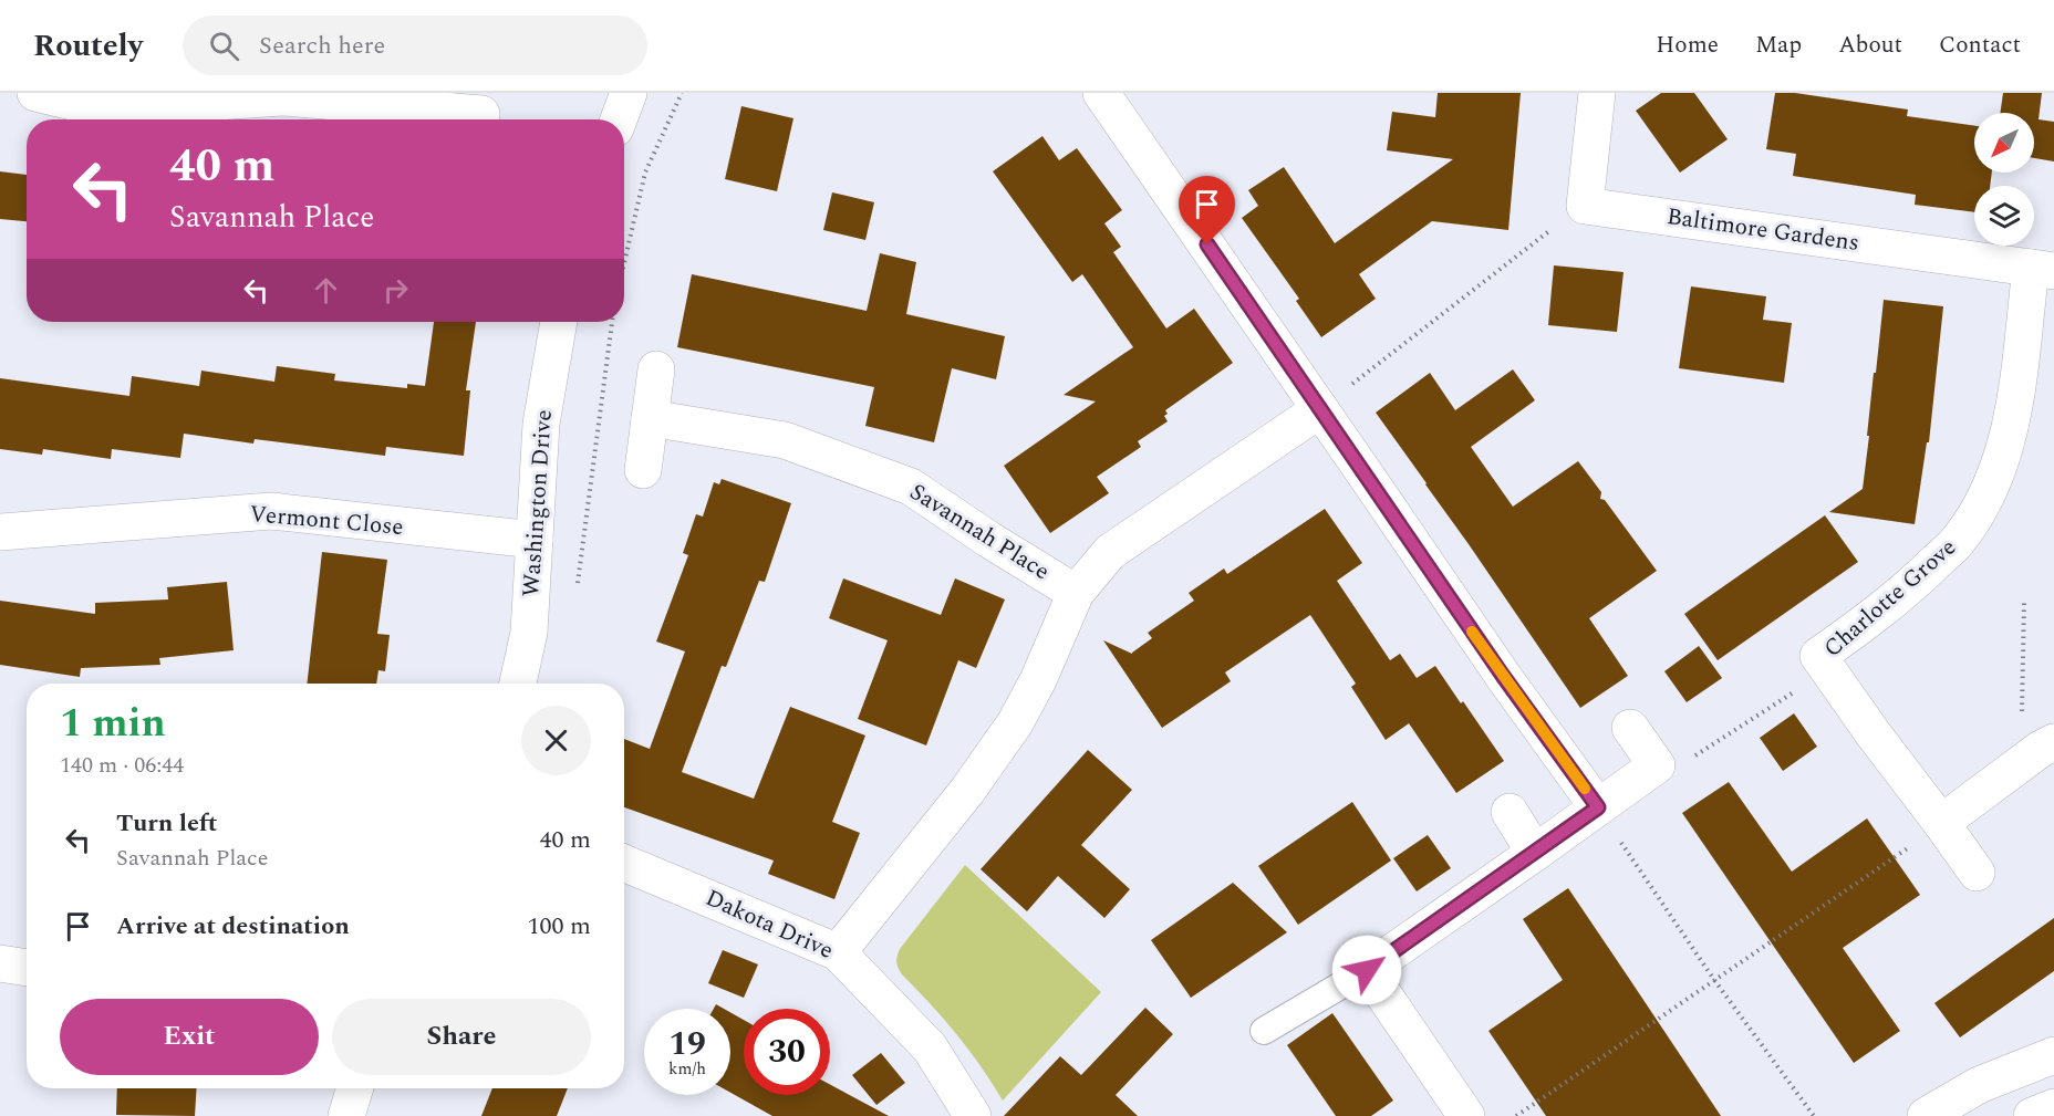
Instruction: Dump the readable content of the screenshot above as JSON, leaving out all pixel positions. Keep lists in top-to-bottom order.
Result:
{
  "streets": {
    "street": [
      "Baltimore Gardens",
      "Washington Drive",
      "Vermont Close",
      "Savannah Place",
      "Charlotte Grove",
      "Dakota Drive"
    ]
  },
  "crossings": [
    ["Baltimore Gardens", "Charlotte Grove"],
    ["Washington Drive", "Vermont Close"],
    ["Savannah Place", "Dakota Drive"]
  ],
  "north": "bottom left",
  "page": {
    "header": "Routely",
    "search": "Search here",
    "nav": [
      "Home",
      "Map",
      "About",
      "Contact"
    ],
    "turn": ["40 m", "Savannah Place"],
    "heading": ["1 min", "140 m · 06:44"],
    "list": [
      {
        "name": "Turn left",
        "note": "Savannah Place",
        "value": "40 m"
      },
      {
        "name": "Arrive at destination",
        "value": "100 m"
      }
    ],
    "buttons": ["Exit", "Share"],
    "speed": "19 km/h",
    "limit": "30"
  }
}
